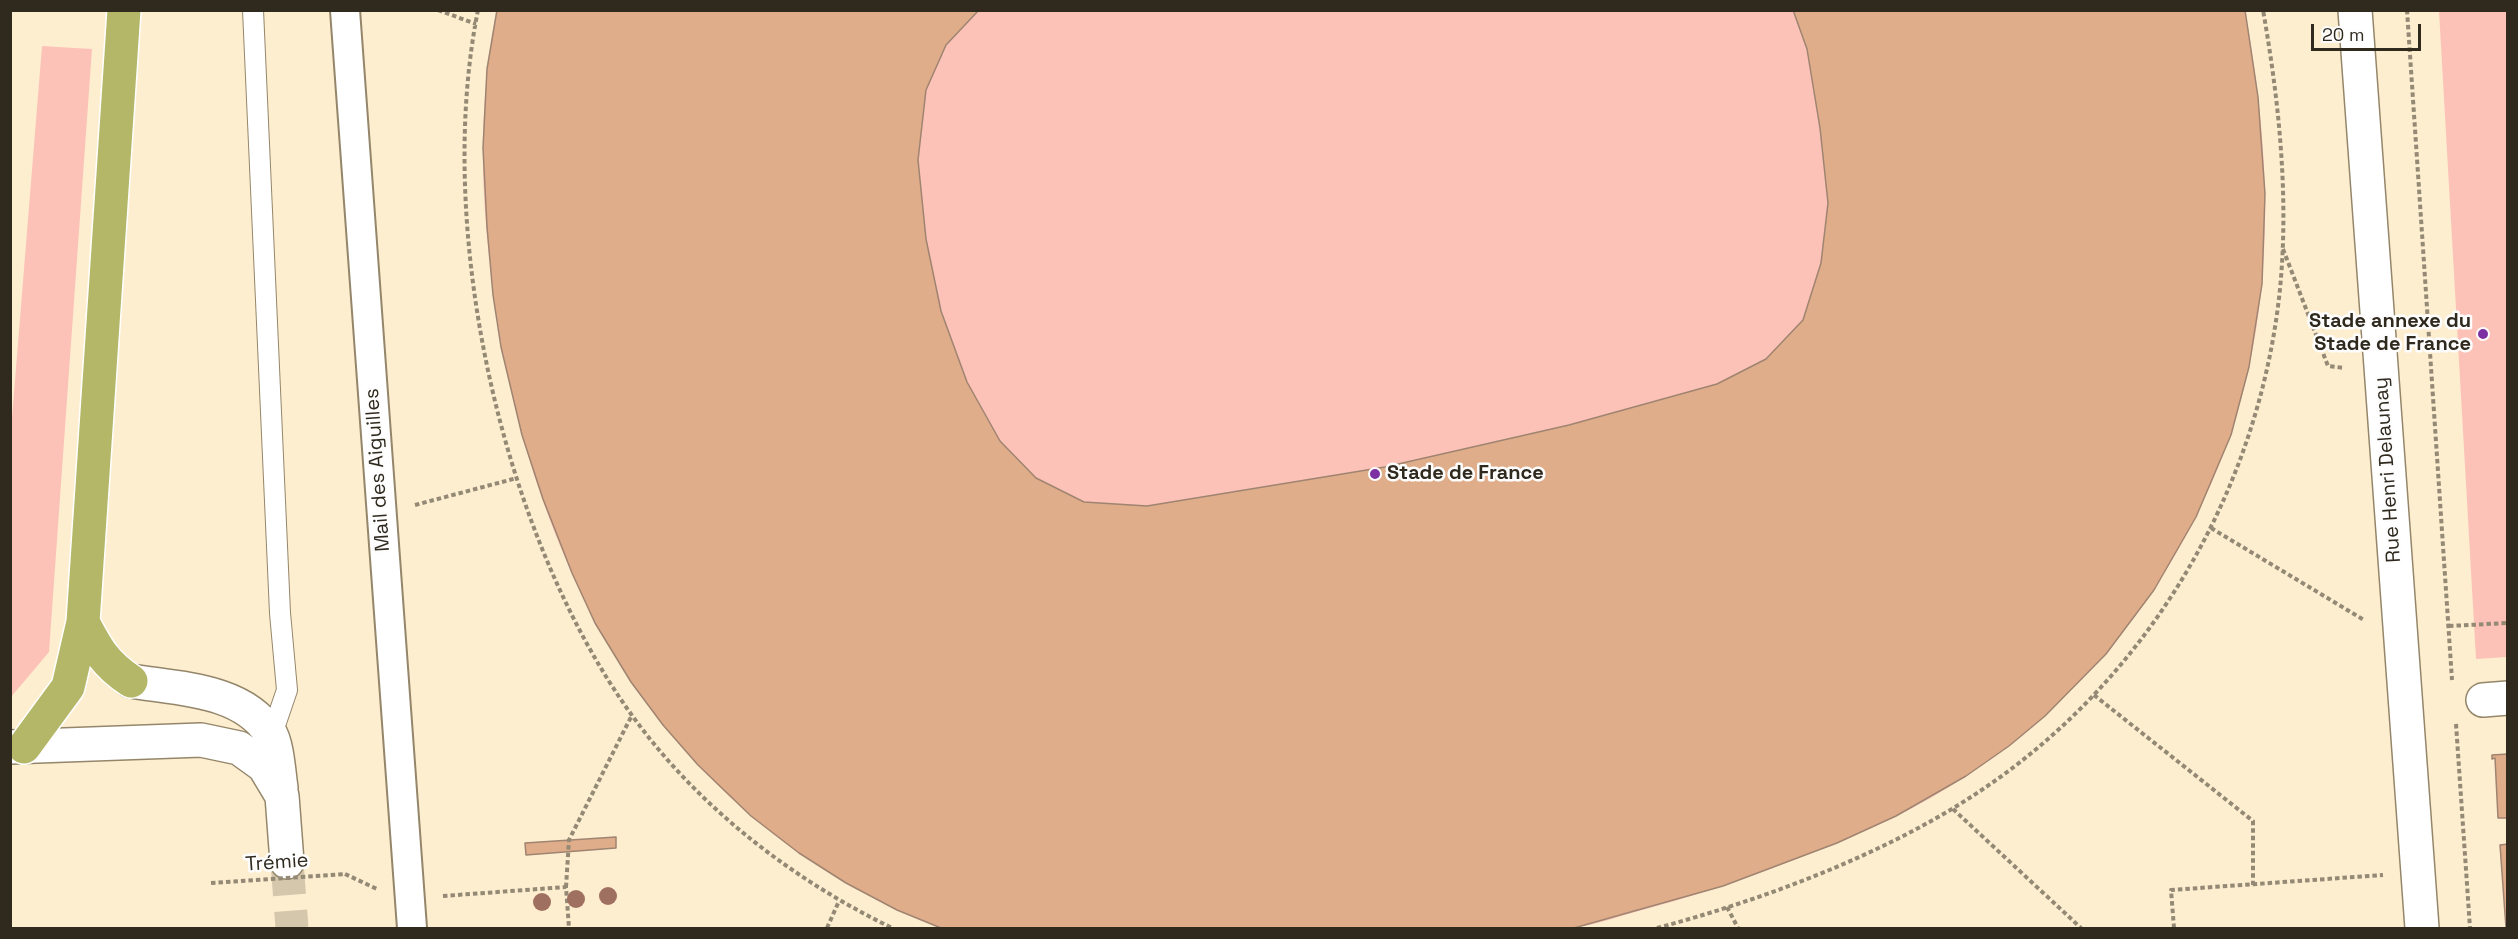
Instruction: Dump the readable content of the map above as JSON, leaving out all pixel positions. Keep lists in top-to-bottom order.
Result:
{
  "streets": {
    "street": ["Mail des Aiguilles", "Rue Henri Delaunay"],
    "path": ["Trémie"]
  },
  "places": ["Stade annexe du Stade de France", "Stade de France"],
  "scale_bar": "20 m"
}
